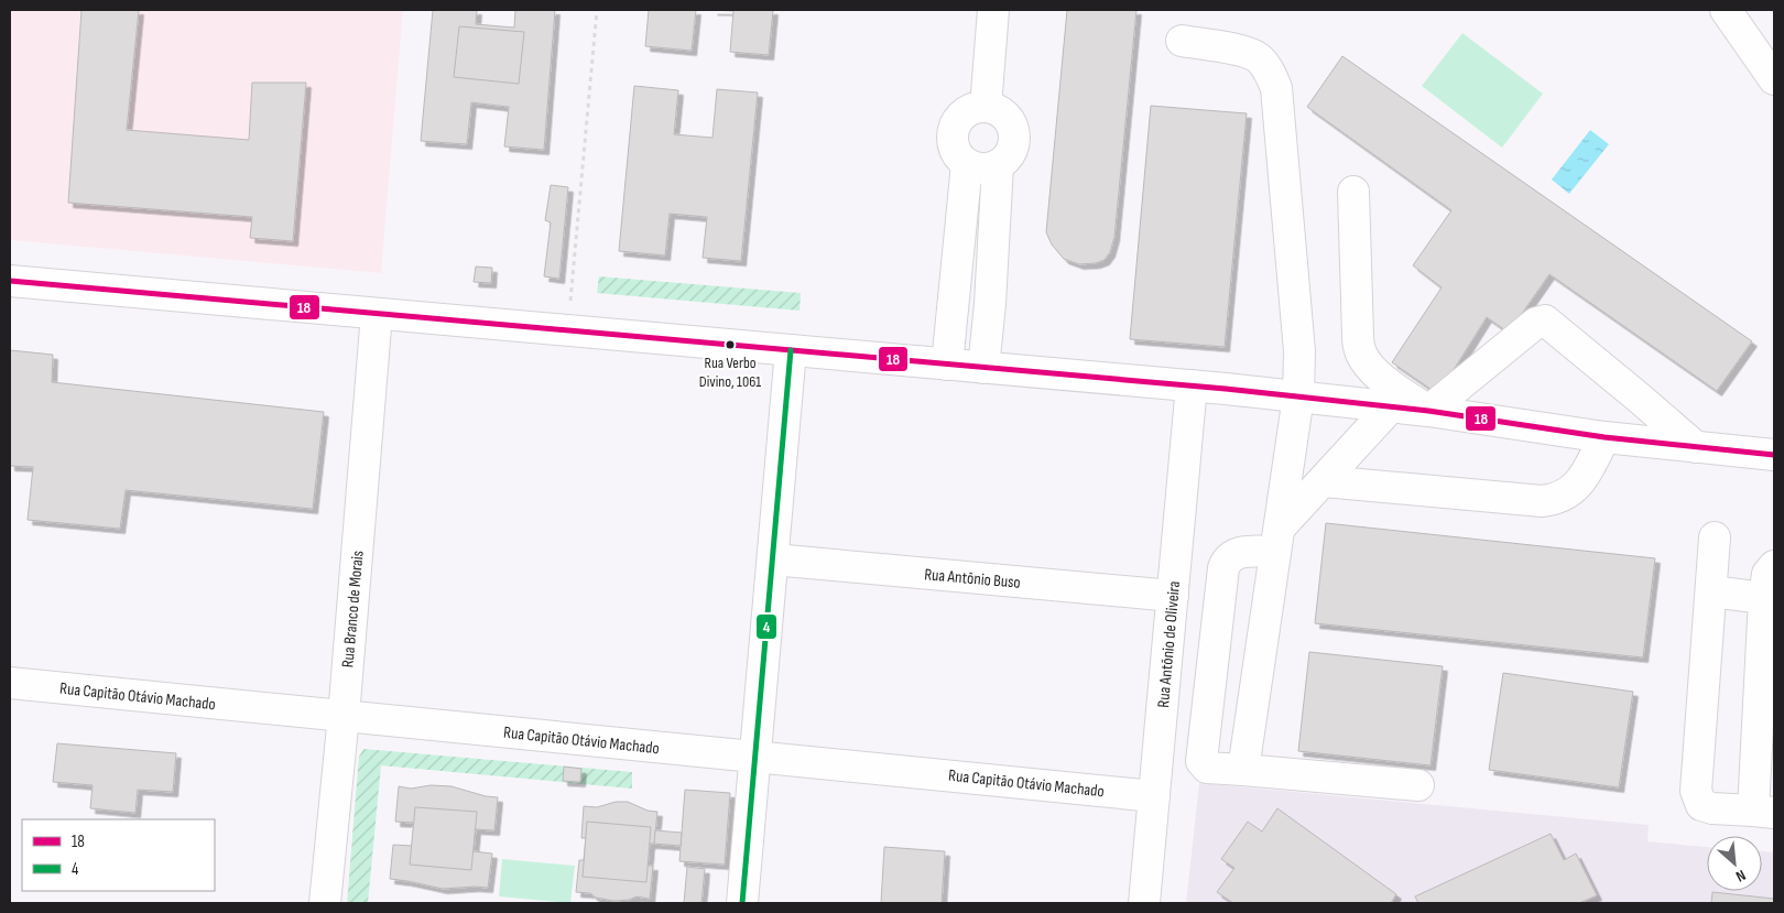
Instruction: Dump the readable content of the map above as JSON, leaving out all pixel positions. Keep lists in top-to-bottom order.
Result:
{
  "streets": {
    "street": [
      "Rua Antônio Buso",
      "Rua Branco de Morais",
      "Rua Antônio de Oliveira",
      "Rua Capitão Otávio Machado"
    ]
  },
  "crossings": [
    ["Rua Antônio Buso", "Rua Antônio de Oliveira"],
    ["Rua Branco de Morais", "Rua Capitão Otávio Machado"],
    ["Rua Antônio de Oliveira", "Rua Capitão Otávio Machado"]
  ],
  "places": ["Rua Verbo Divino, 1061"],
  "lines": ["transit line 18", "transit line 4"],
  "legend": ["18", "4"],
  "north": "bottom right"
}
